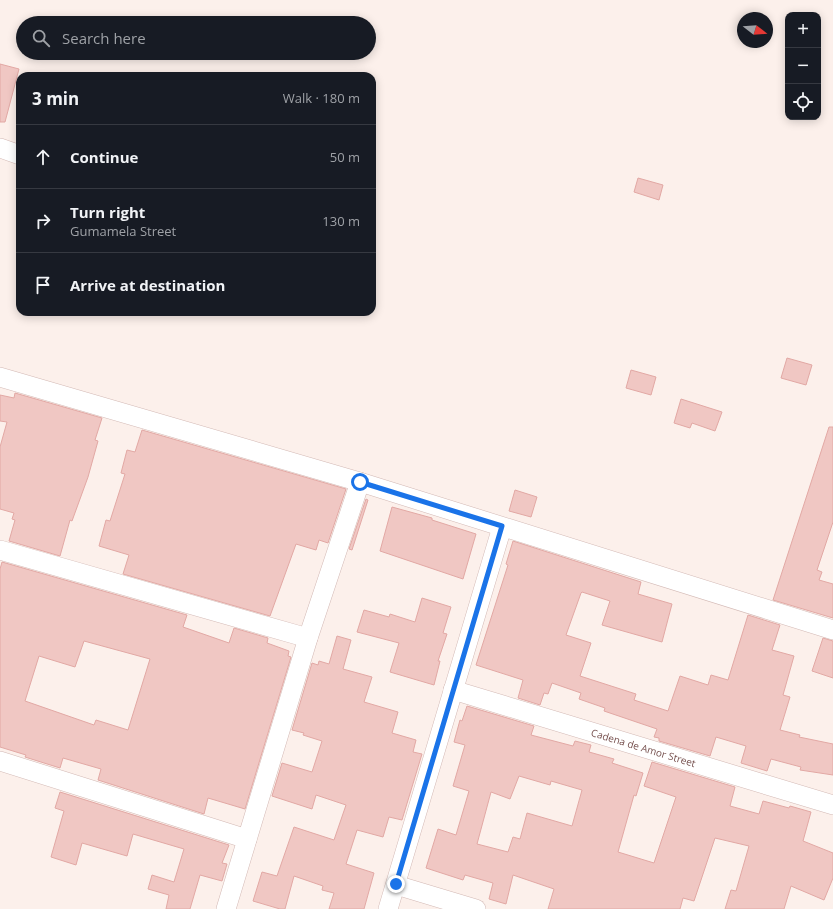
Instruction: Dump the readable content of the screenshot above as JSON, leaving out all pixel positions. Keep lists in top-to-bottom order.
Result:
{
  "streets": {
    "street": ["Cadena de Amor Street"]
  },
  "north": "right",
  "page": {
    "map_buttons": ["+", "−"],
    "search": "Search here",
    "heading": ["3 min", "Walk · 180 m"],
    "list": [
      ["Continue", "50 m"],
      ["Turn right", "Gumamela Street", "130 m"],
      "Arrive at destination"
    ]
  }
}
